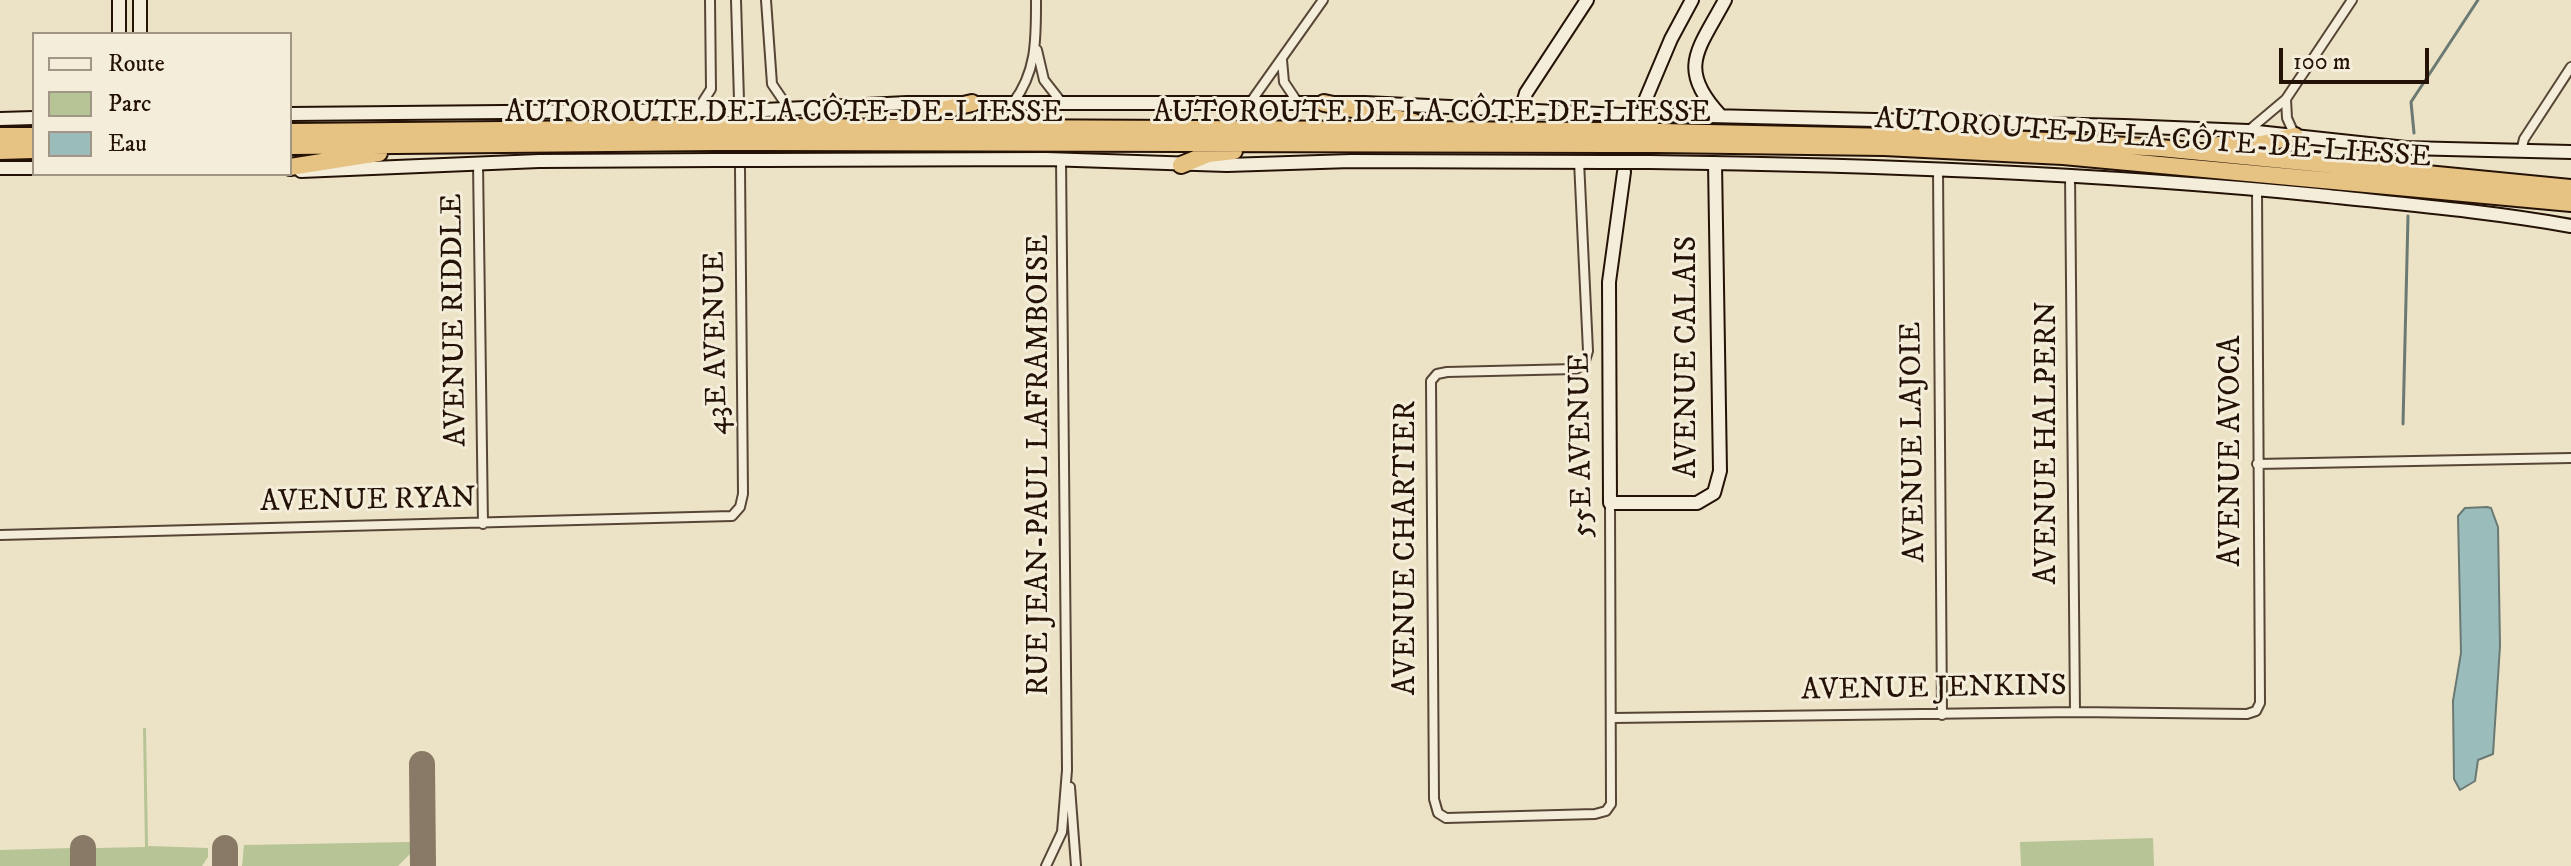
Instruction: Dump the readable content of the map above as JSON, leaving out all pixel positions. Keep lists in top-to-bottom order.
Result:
{
  "streets": {
    "highway": ["AUTOROUTE DE LA CÔTE-DE-LIESSE"],
    "main road": ["AVENUE CALAIS", "55E AVENUE"],
    "street": [
      "AVENUE RIDDLE",
      "43E AVENUE",
      "AVENUE LAJOIE",
      "AVENUE HALPERN",
      "AVENUE AVOCA",
      "RUE JEAN-PAUL LAFRAMBOISE",
      "AVENUE RYAN",
      "AVENUE CHARTIER",
      "AVENUE JENKINS"
    ]
  },
  "crossings": [
    ["AVENUE RIDDLE", "AVENUE RYAN"],
    ["43E AVENUE", "AVENUE RYAN"],
    ["AVENUE CALAIS", "55E AVENUE"],
    ["AVENUE LAJOIE", "AVENUE JENKINS"],
    ["AVENUE HALPERN", "AVENUE JENKINS"],
    ["55E AVENUE", "AVENUE CHARTIER"],
    ["55E AVENUE", "AVENUE JENKINS"],
    ["AVENUE AVOCA", "AVENUE JENKINS"],
    ["AVENUE CHARTIER", "AVENUE JENKINS"]
  ],
  "legend": ["Route", "Parc", "Eau"],
  "scale_bar": "100 m"
}
